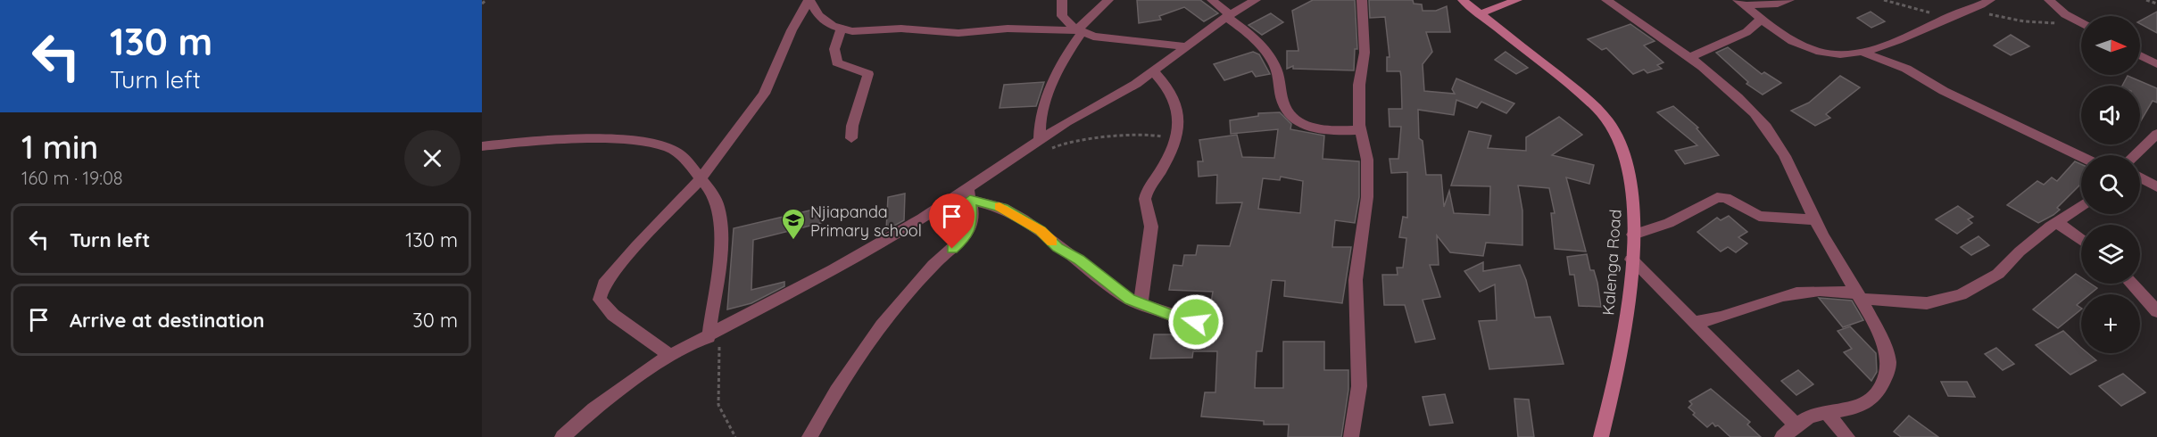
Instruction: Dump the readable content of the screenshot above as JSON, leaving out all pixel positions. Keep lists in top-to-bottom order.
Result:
{
  "streets": {
    "main road": ["Kalenga Road"]
  },
  "places": {
    "school or university": ["Njiapanda Primary school"]
  },
  "north": "right",
  "page": {
    "turn": ["130 m", "Turn left"],
    "map_buttons": "+",
    "heading": ["1 min", "160 m · 19:08"],
    "list": [
      {
        "name": "Turn left",
        "value": "130 m"
      },
      {
        "name": "Arrive at destination",
        "value": "30 m"
      }
    ]
  }
}
